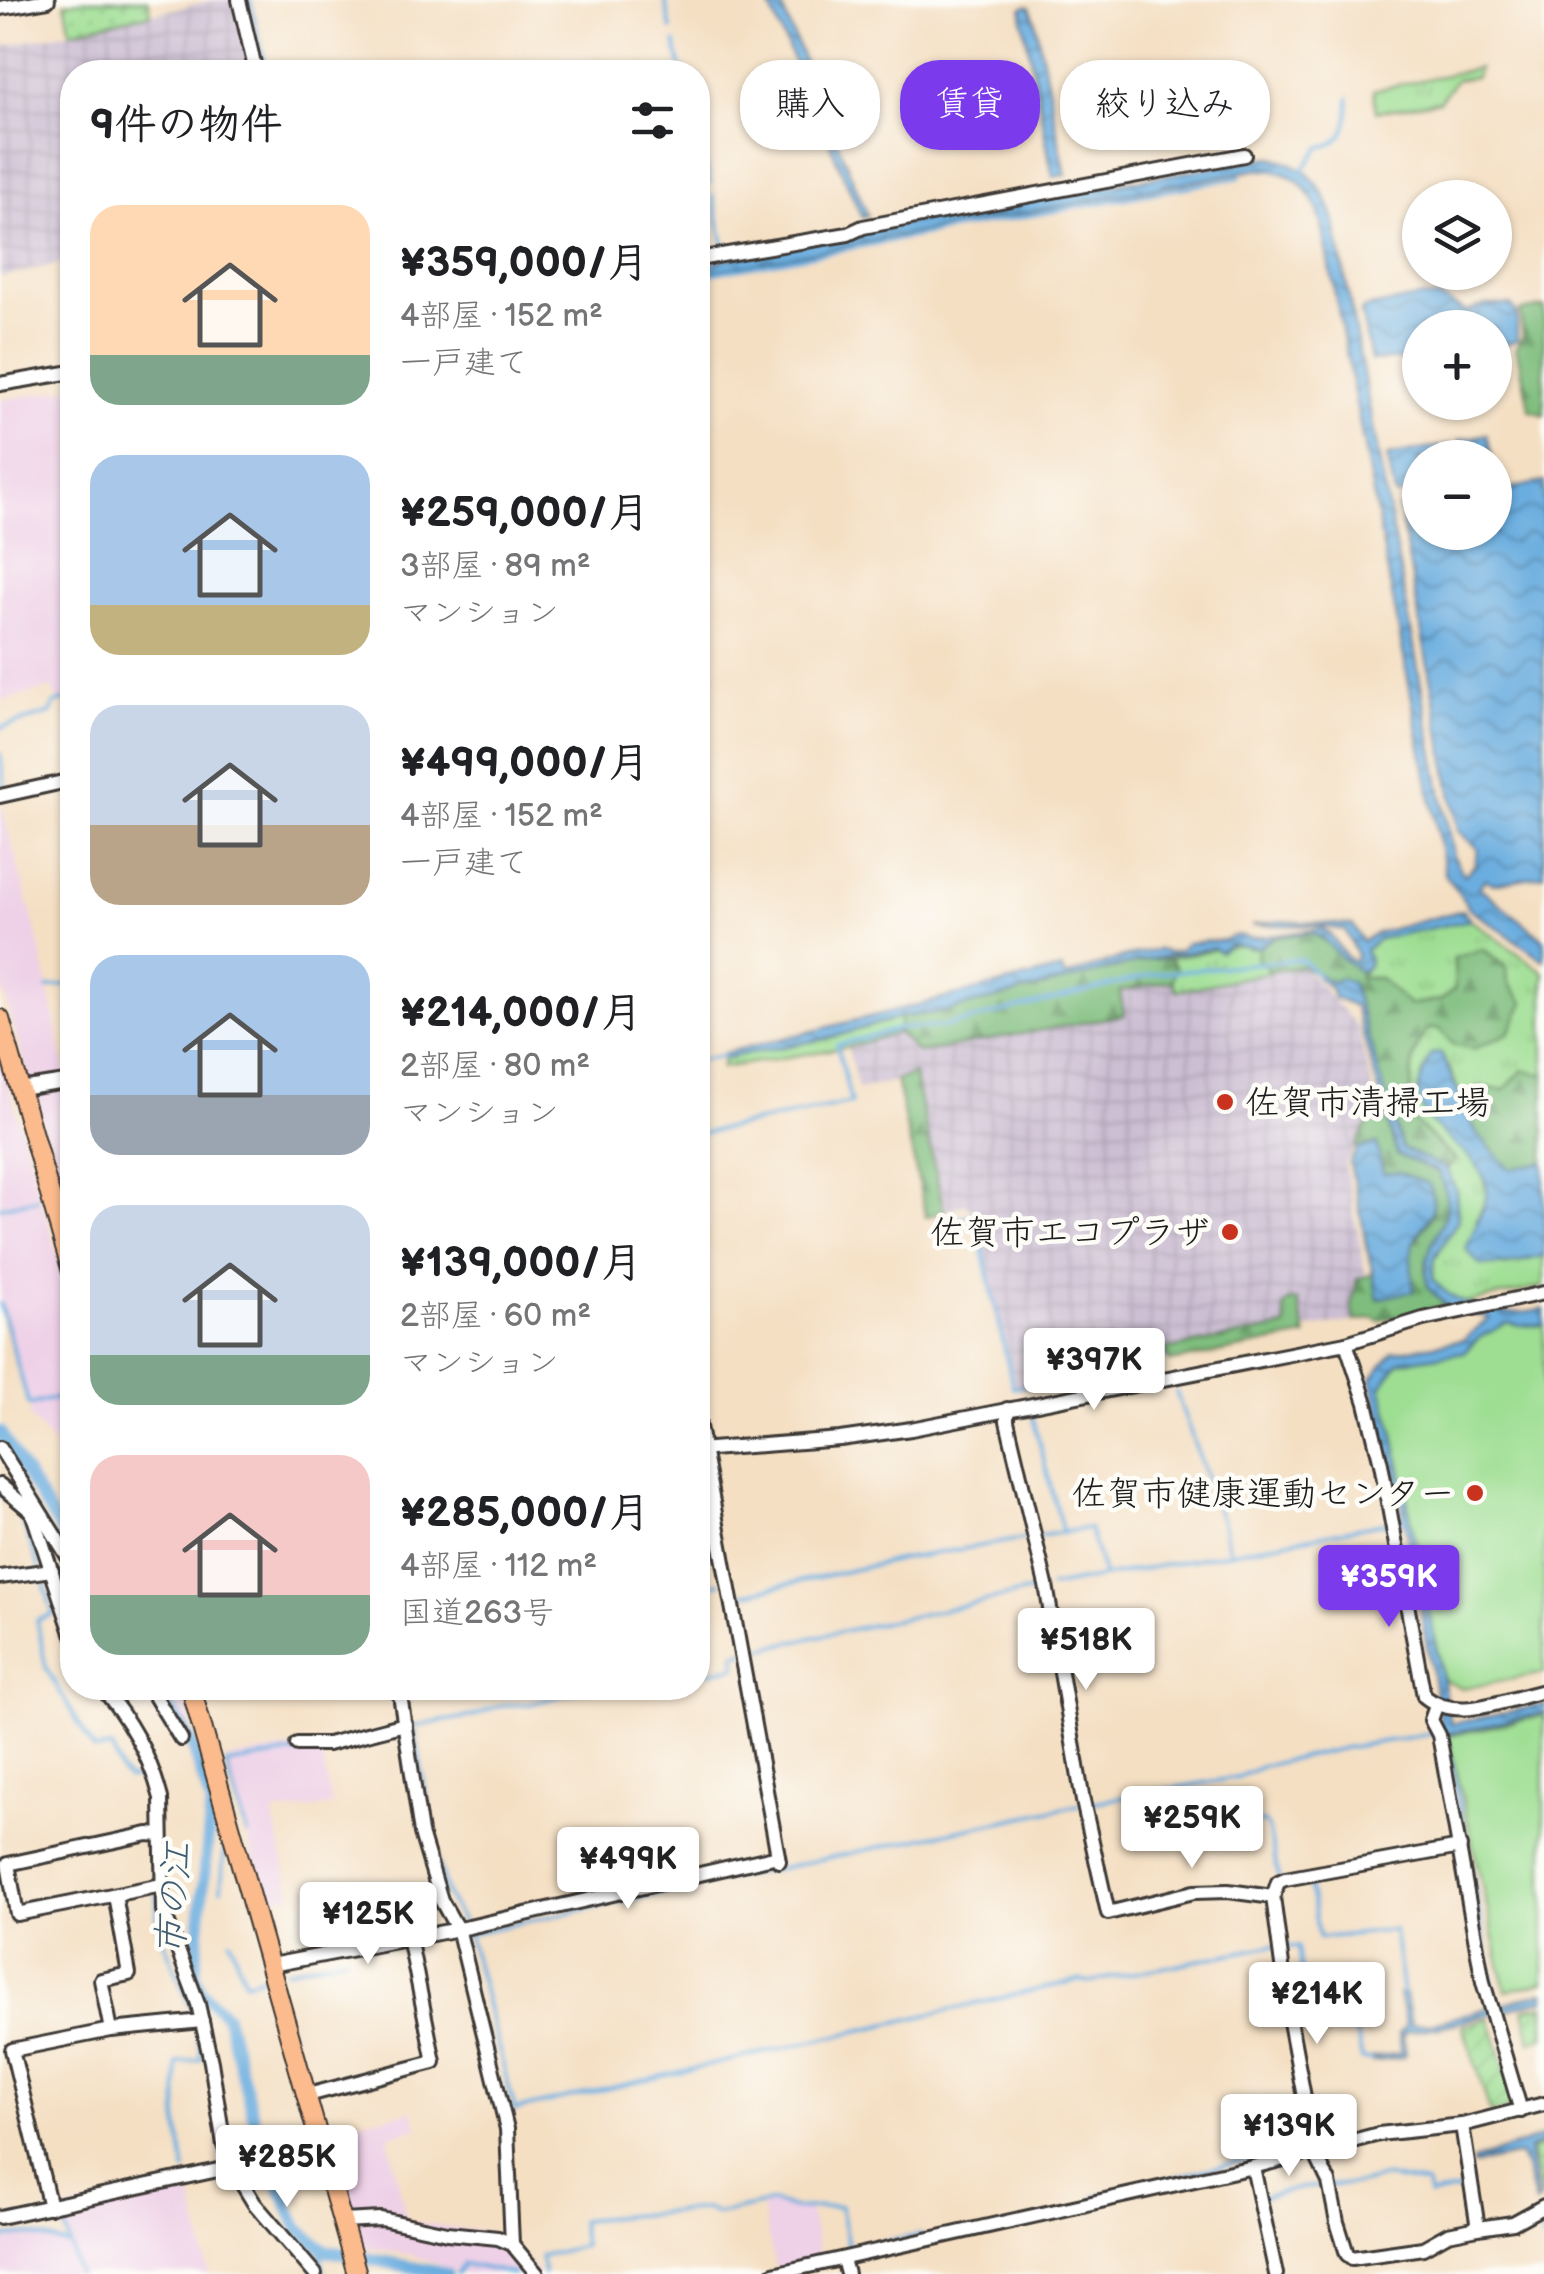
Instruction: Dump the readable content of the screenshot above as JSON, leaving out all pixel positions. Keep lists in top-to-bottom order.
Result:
{
  "water": ["市の江"],
  "places": ["佐賀市清掃工場", "佐賀市エコプラザ", "佐賀市健康運動センター"],
  "page": {
    "chip": ["購入", "賃貸", "絞り込み"],
    "heading": "9件の物件",
    "map_buttons": ["+", "−"],
    "list": [
      {
        "name": "¥359,000/月",
        "note": "4部屋 · 152 m² · 一戸建て"
      },
      {
        "name": "¥259,000/月",
        "note": "3部屋 · 89 m² · マンション"
      },
      {
        "name": "¥499,000/月",
        "note": "4部屋 · 152 m² · 一戸建て"
      },
      {
        "name": "¥214,000/月",
        "note": "2部屋 · 80 m² · マンション"
      },
      {
        "name": "¥139,000/月",
        "note": "2部屋 · 60 m² · マンション"
      },
      {
        "name": "¥285,000/月",
        "note": "4部屋 · 112 m² · 国道263号"
      }
    ],
    "price": [
      "¥397K",
      "¥359K",
      "¥518K",
      "¥259K",
      "¥499K",
      "¥125K",
      "¥214K",
      "¥139K",
      "¥285K"
    ]
  }
}
